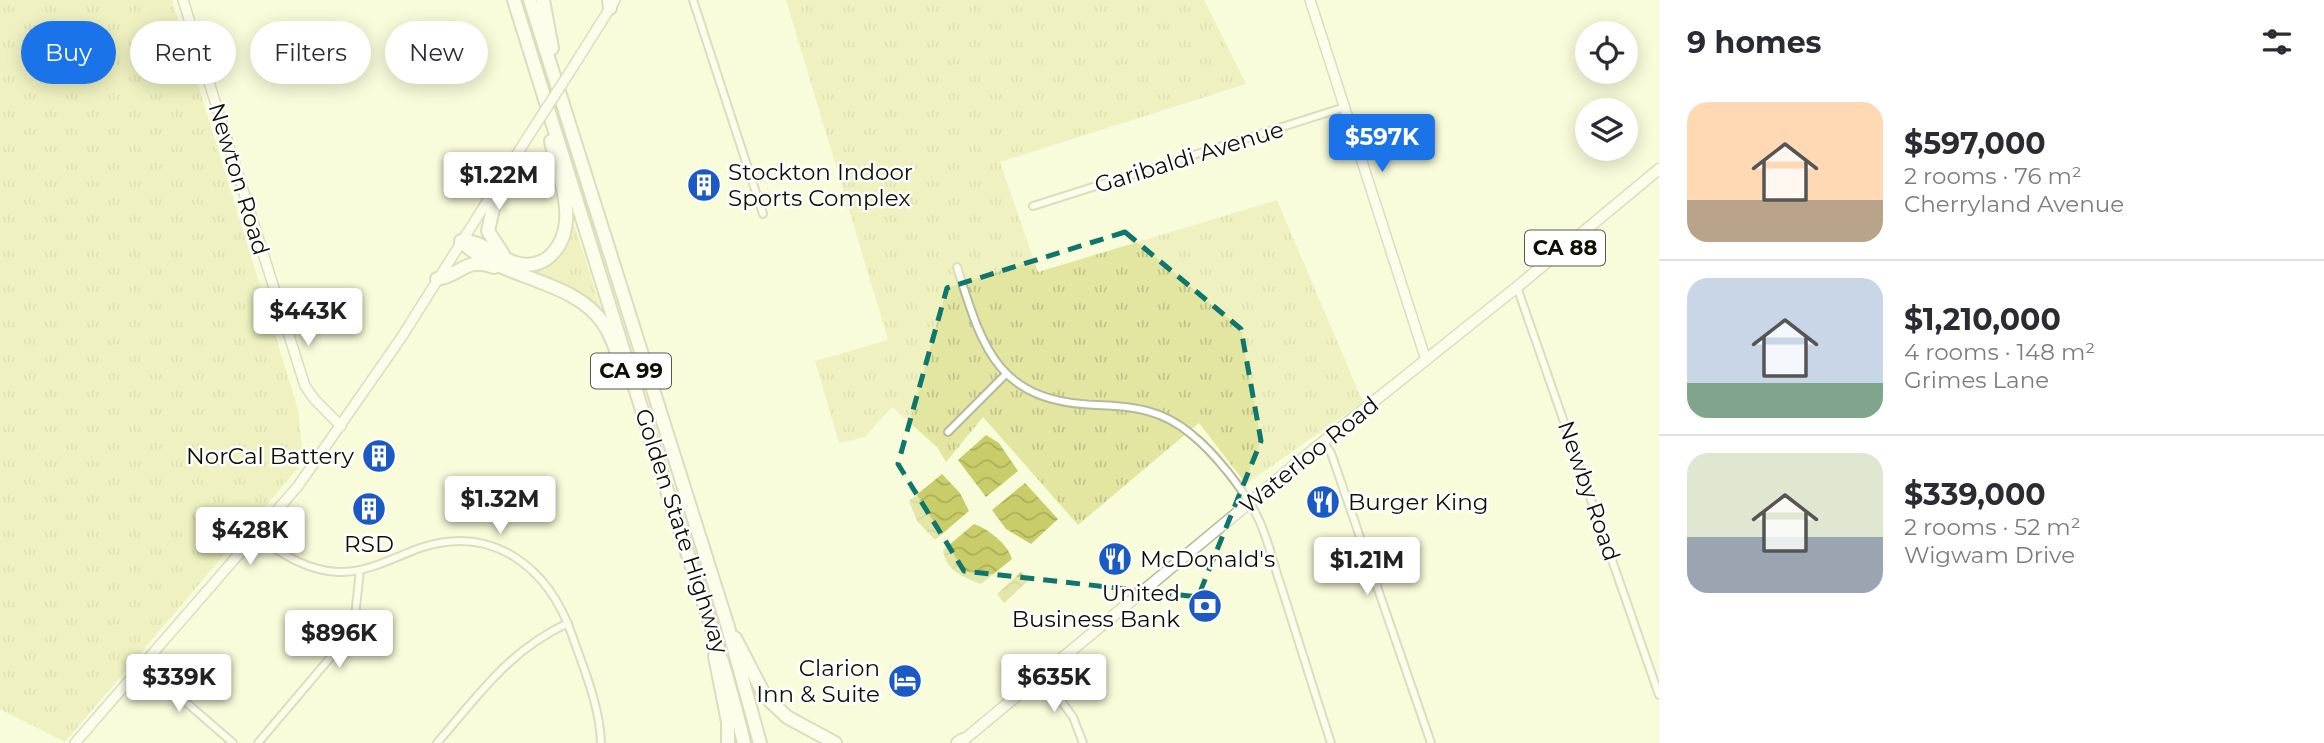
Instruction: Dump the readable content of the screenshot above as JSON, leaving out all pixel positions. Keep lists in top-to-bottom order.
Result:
{
  "streets": {
    "highway": ["CA 99", "Golden State Highway"],
    "main road": ["CA 88", "Waterloo Road"],
    "street": ["Garibaldi Avenue", "Newton Road", "Newby Road"]
  },
  "crossings": [
    ["Waterloo Road", "Newby Road"]
  ],
  "places": {
    "building": ["Stockton Indoor Sports Complex", "NorCal Battery", "RSD"],
    "restaurant": ["Burger King", "McDonald's"],
    "bank": ["United Business Bank"],
    "hotel": ["Clarion Inn & Suite"]
  },
  "page": {
    "heading": "9 homes",
    "chip": [
      "Buy",
      "Rent",
      "Filters",
      "New"
    ],
    "list": [
      {
        "name": "$597,000",
        "note": "2 rooms · 76 m² · Cherryland Avenue"
      },
      {
        "name": "$1,210,000",
        "note": "4 rooms · 148 m² · Grimes Lane"
      },
      {
        "name": "$339,000",
        "note": "2 rooms · 52 m² · Wigwam Drive"
      }
    ],
    "price": [
      "$597K",
      "$1.22M",
      "$443K",
      "$1.32M",
      "$428K",
      "$1.21M",
      "$896K",
      "$339K",
      "$635K"
    ]
  }
}
